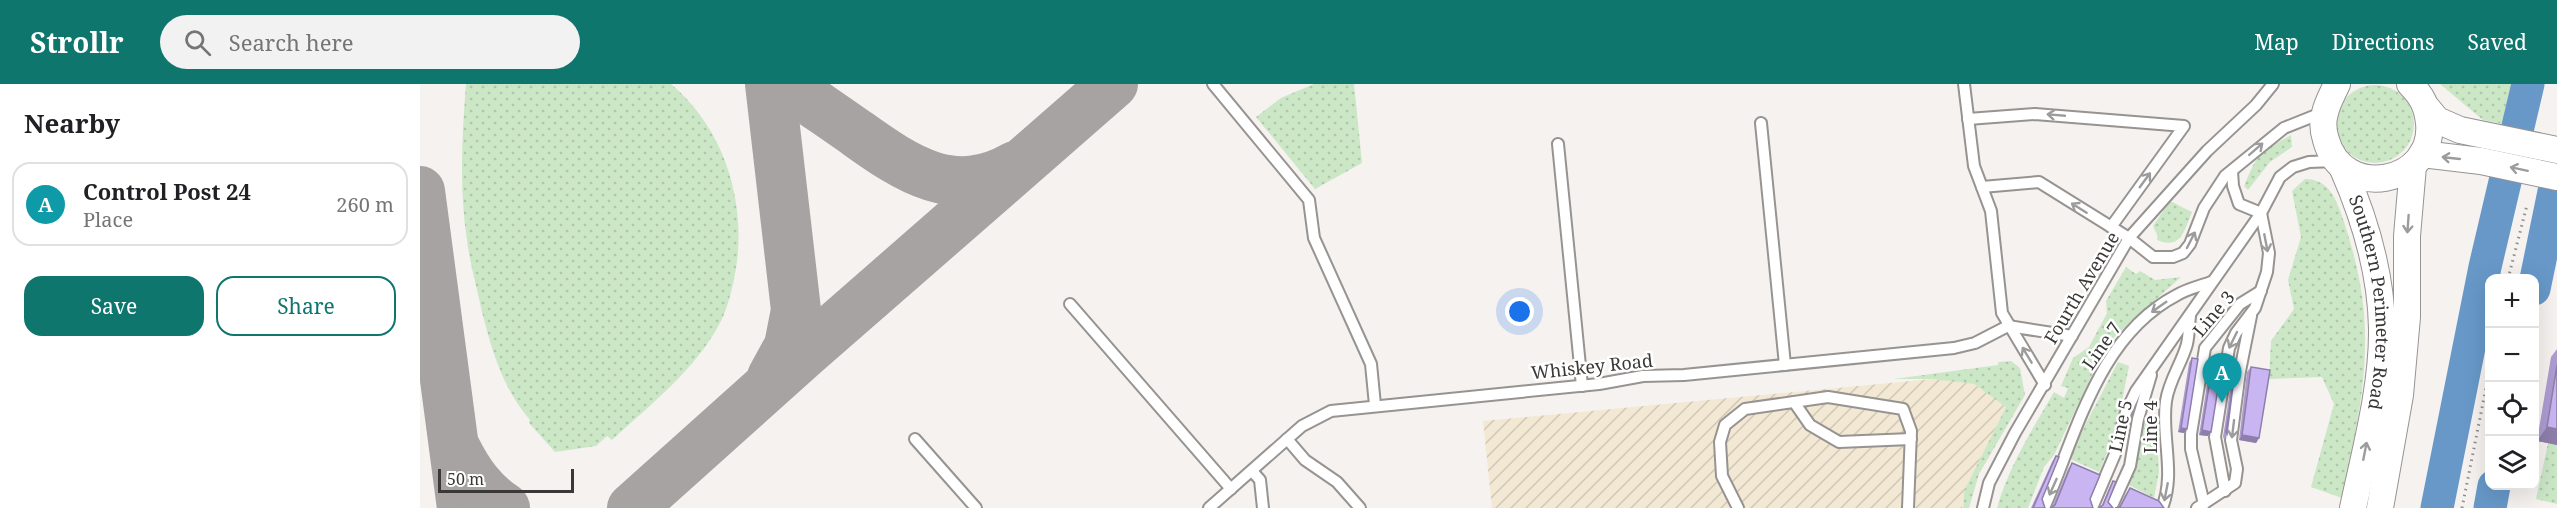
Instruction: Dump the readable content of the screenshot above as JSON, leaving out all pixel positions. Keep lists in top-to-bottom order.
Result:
{
  "streets": {
    "street": ["Southern Perimeter Road"],
    "lane": [
      "Fourth Avenue",
      "Line 3",
      "Line 7",
      "Whiskey Road",
      "Line 5",
      "Line 4"
    ]
  },
  "scale_bar": "50 m",
  "page": {
    "header": "Strollr",
    "search": "Search here",
    "nav": ["Map", "Directions", "Saved"],
    "heading": "Nearby",
    "list": [
      {
        "mark": "A",
        "name": "Control Post 24",
        "note": "Place",
        "value": "260 m"
      }
    ],
    "buttons": ["Save", "Share"],
    "map_buttons": ["+", "−"],
    "pins": "A",
    "scale": "50 m"
  }
}
